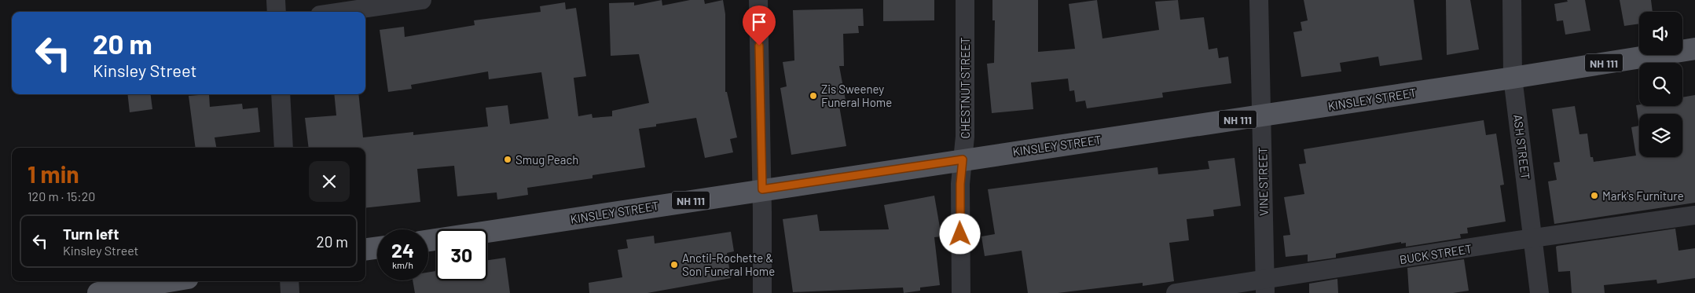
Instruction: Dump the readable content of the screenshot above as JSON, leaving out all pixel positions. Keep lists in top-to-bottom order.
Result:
{
  "streets": {
    "main road": ["NH 111", "KINSLEY STREET"],
    "street": [
      "CHESTNUT STREET",
      "ASH STREET",
      "VINE STREET",
      "BUCK STREET"
    ]
  },
  "crossings": [
    ["CHESTNUT STREET", "KINSLEY STREET"],
    ["KINSLEY STREET", "ASH STREET"],
    ["KINSLEY STREET", "VINE STREET"],
    ["ASH STREET", "BUCK STREET"],
    ["VINE STREET", "BUCK STREET"]
  ],
  "places": [
    "Zis Sweeney Funeral Home",
    "Smug Peach",
    "Mark's Furniture",
    "Anctil-Rochette & Son Funeral Home"
  ],
  "page": {
    "turn": ["20 m", "Kinsley Street"],
    "heading": ["1 min", "120 m · 15:20"],
    "list": [
      {
        "name": "Turn left",
        "note": "Kinsley Street",
        "value": "20 m"
      }
    ],
    "speed": "24 km/h",
    "limit": "30"
  }
}
